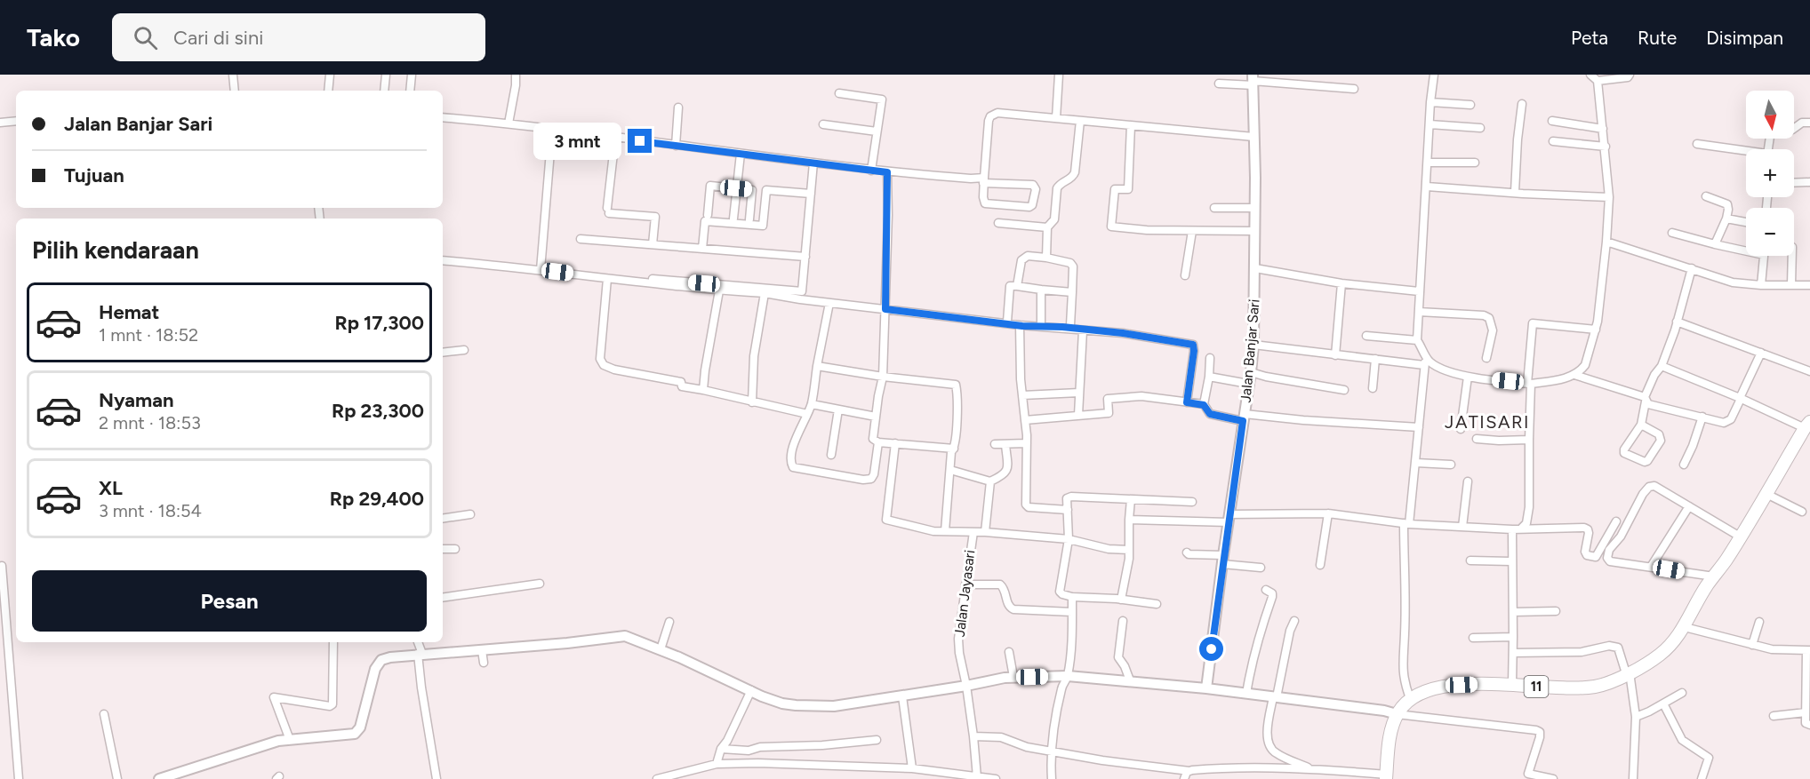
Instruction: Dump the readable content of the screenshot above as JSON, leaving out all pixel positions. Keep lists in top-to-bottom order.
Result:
{
  "streets": {
    "highway": ["11"],
    "street": ["Jalan Banjar Sari", "Jalan Jayasari"]
  },
  "districts": ["JATISARI"],
  "north": "bottom",
  "page": {
    "header": "Tako",
    "search": "Cari di sini",
    "nav": ["Peta", "Rute", "Disimpan"],
    "map_buttons": ["+", "−"],
    "banner": ["Jalan Banjar Sari", "Tujuan"],
    "bubble": "3 mnt",
    "heading": "Pilih kendaraan",
    "list": [
      {
        "name": "Hemat",
        "note": "1 mnt · 18:52",
        "value": "Rp 17,300"
      },
      {
        "name": "Nyaman",
        "note": "2 mnt · 18:53",
        "value": "Rp 23,300"
      },
      {
        "name": "XL",
        "note": "3 mnt · 18:54",
        "value": "Rp 29,400"
      }
    ],
    "buttons": "Pesan"
  }
}
